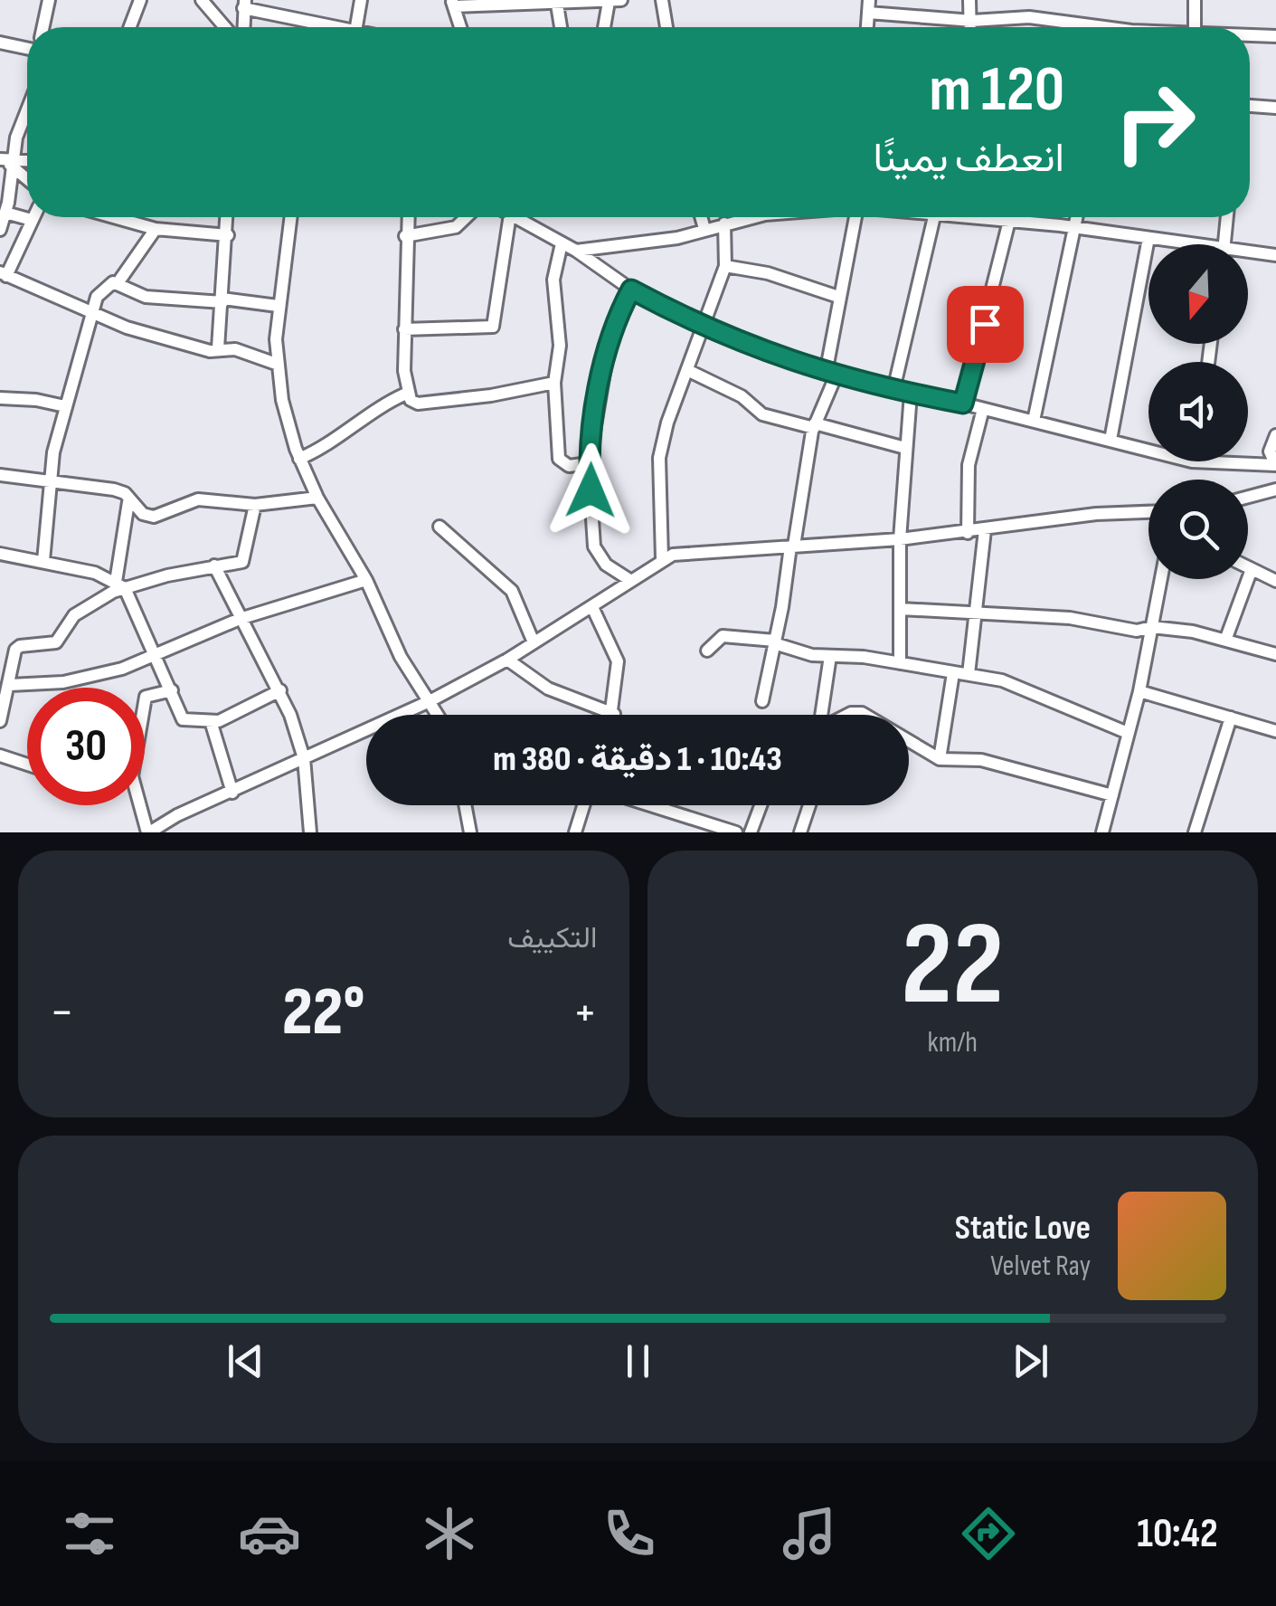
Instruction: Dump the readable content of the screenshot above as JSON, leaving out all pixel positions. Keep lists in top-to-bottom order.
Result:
{
  "north": "bottom",
  "page": {
    "turn": ["120 m", "انعطف يمينًا"],
    "limit": "30",
    "trip": "10:43 · 1 دقيقة · 380 m",
    "tile": [
      ["22", "km/h"],
      "التكييف"
    ],
    "heat": ["−", "22°", "+"],
    "song": ["Static Love", "Velvet Ray"],
    "tabs": "10:42"
  }
}
